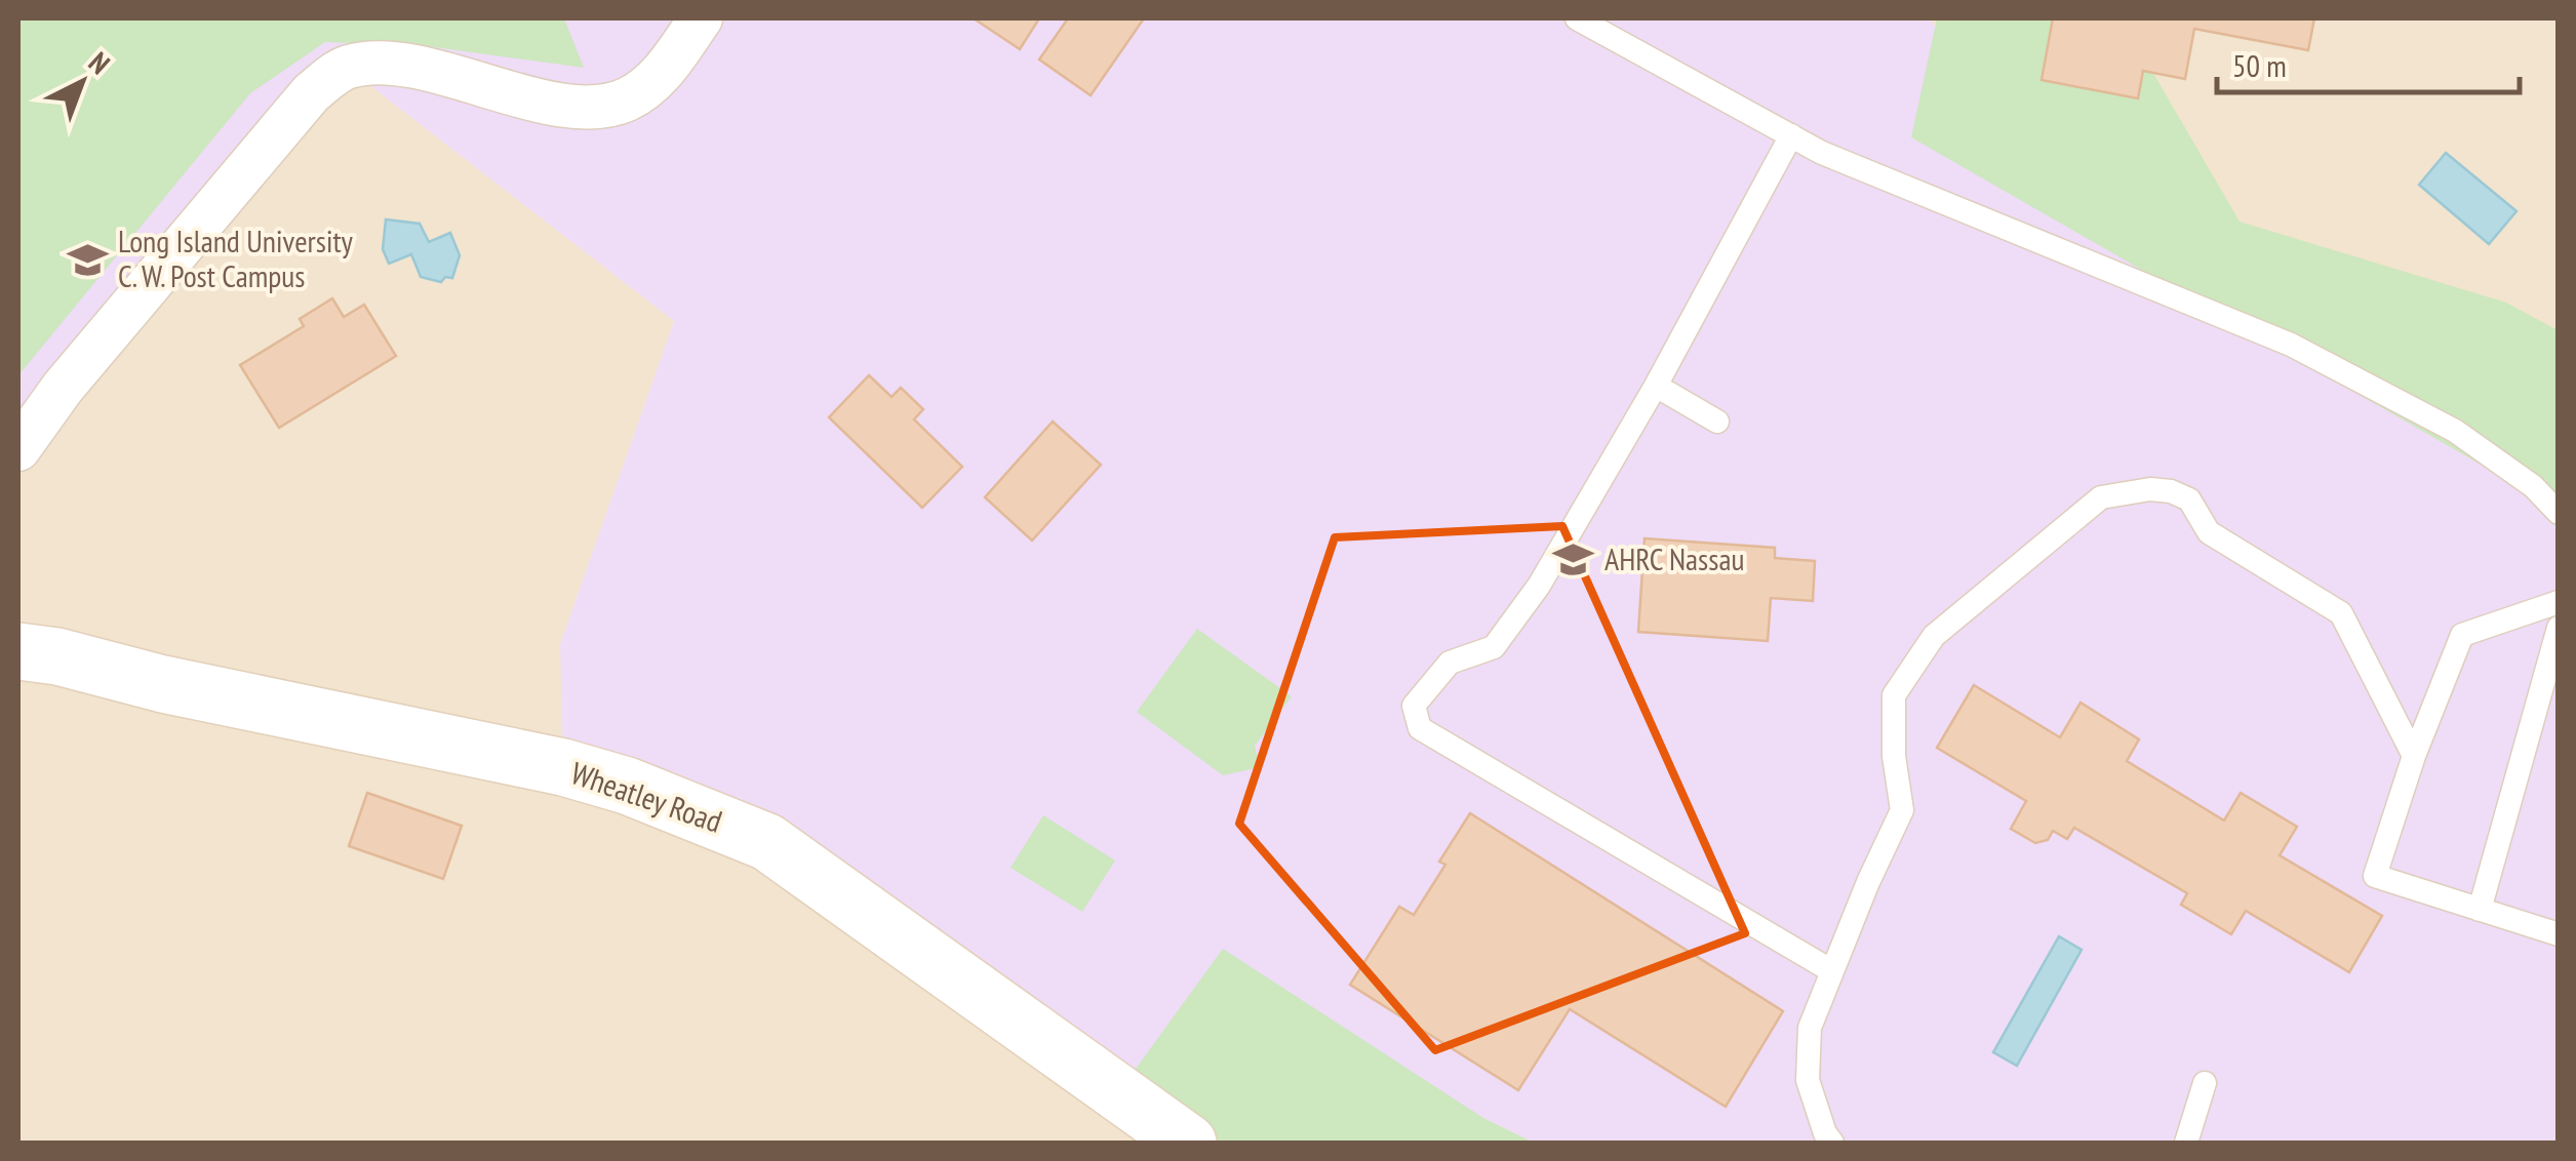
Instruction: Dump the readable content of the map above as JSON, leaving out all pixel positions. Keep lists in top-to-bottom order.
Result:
{
  "streets": {
    "main road": ["Wheatley Road"]
  },
  "places": {
    "school or university": ["Long Island University C. W. Post Campus", "AHRC Nassau"]
  },
  "scale_bar": "50 m",
  "north": "top right"
}
